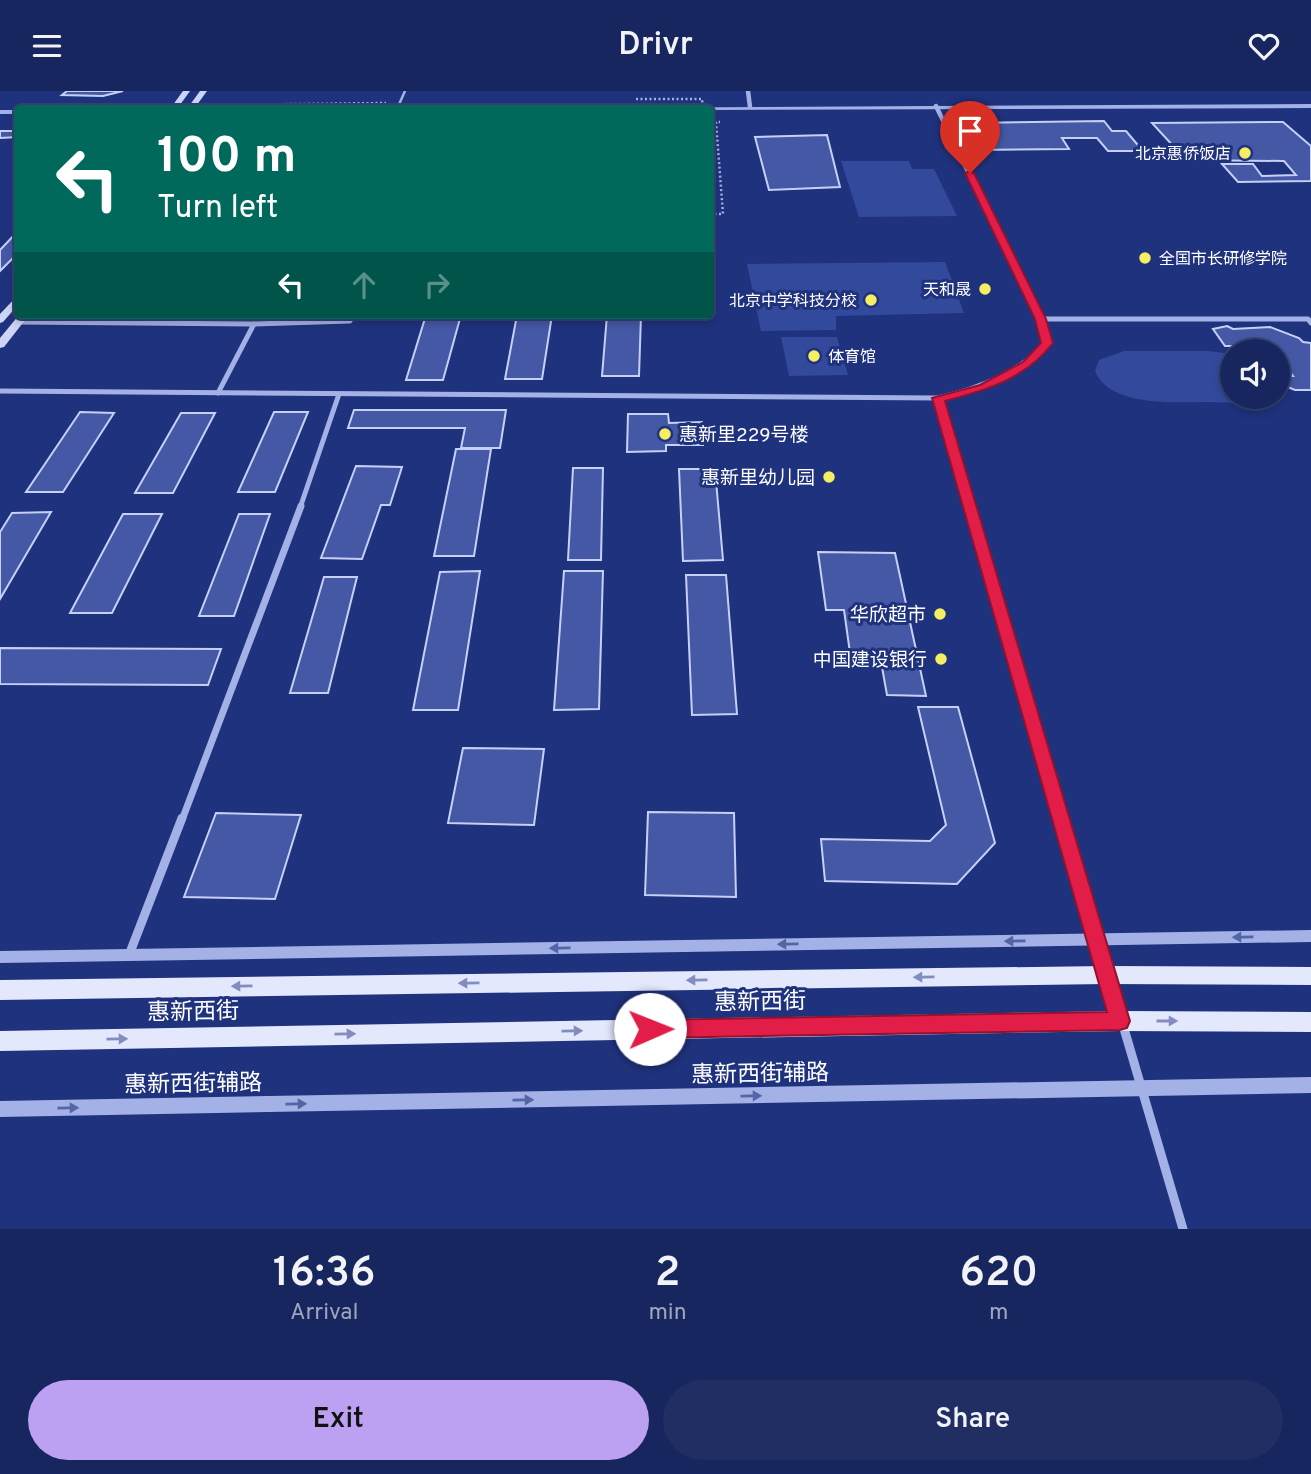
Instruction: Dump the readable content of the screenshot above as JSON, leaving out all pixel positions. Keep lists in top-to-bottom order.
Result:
{
  "streets": {
    "main road": ["惠新西街"],
    "street": ["惠新西街辅路"]
  },
  "one_way": ["惠新西街辅路"],
  "places": [
    "北京惠侨饭店",
    "全国市长研修学院",
    "天和晟",
    "北京中学科技分校",
    "体育馆",
    "惠新里229号楼",
    "惠新里幼儿园",
    "华欣超市",
    "中国建设银行"
  ],
  "page": {
    "header": "Drivr",
    "turn": ["100 m", "Turn left"],
    "eta": [
      "16:36",
      "Arrival",
      "2",
      "min",
      "620",
      "m"
    ],
    "buttons": ["Exit", "Share"]
  }
}
